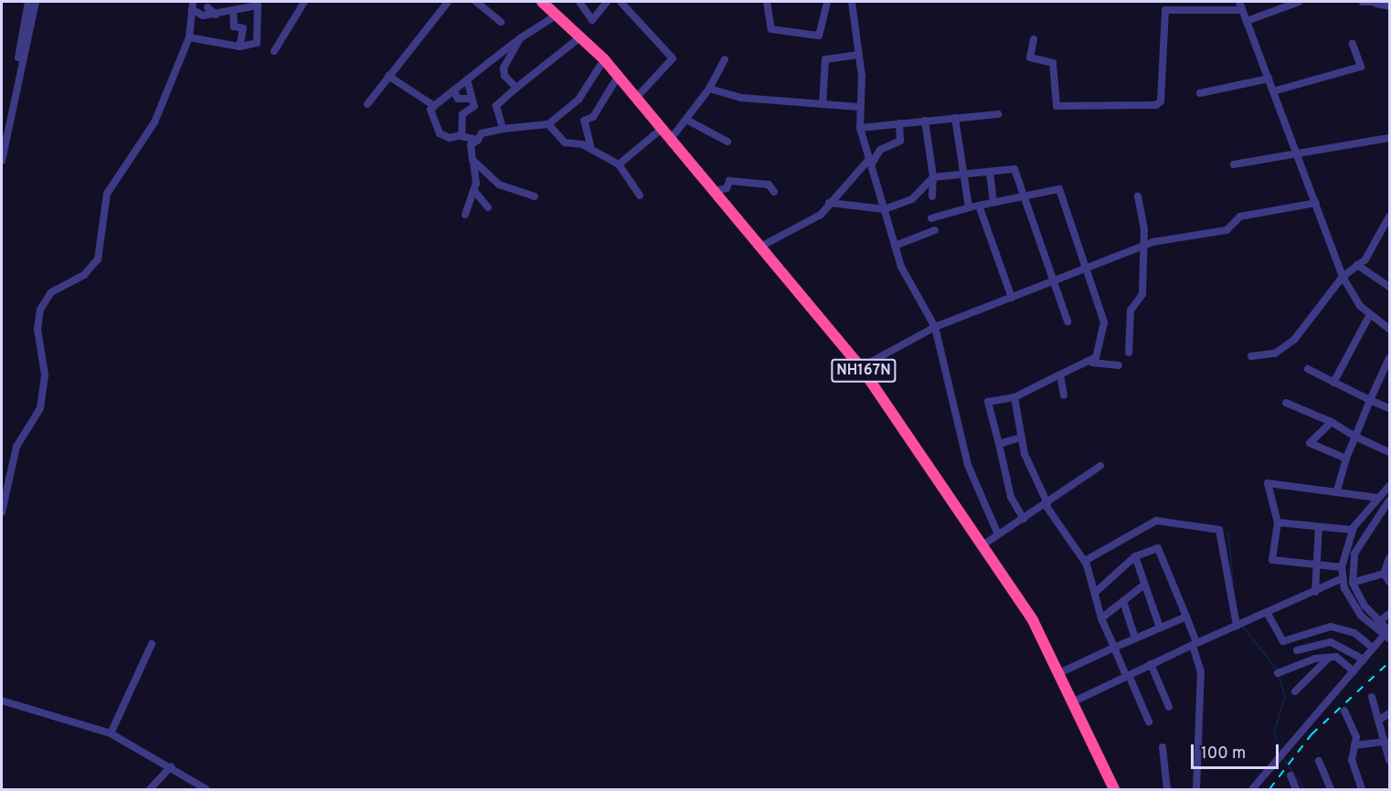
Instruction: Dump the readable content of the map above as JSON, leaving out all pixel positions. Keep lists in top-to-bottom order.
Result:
{
  "streets": {
    "highway": ["NH167N"]
  },
  "scale_bar": "100 m"
}
